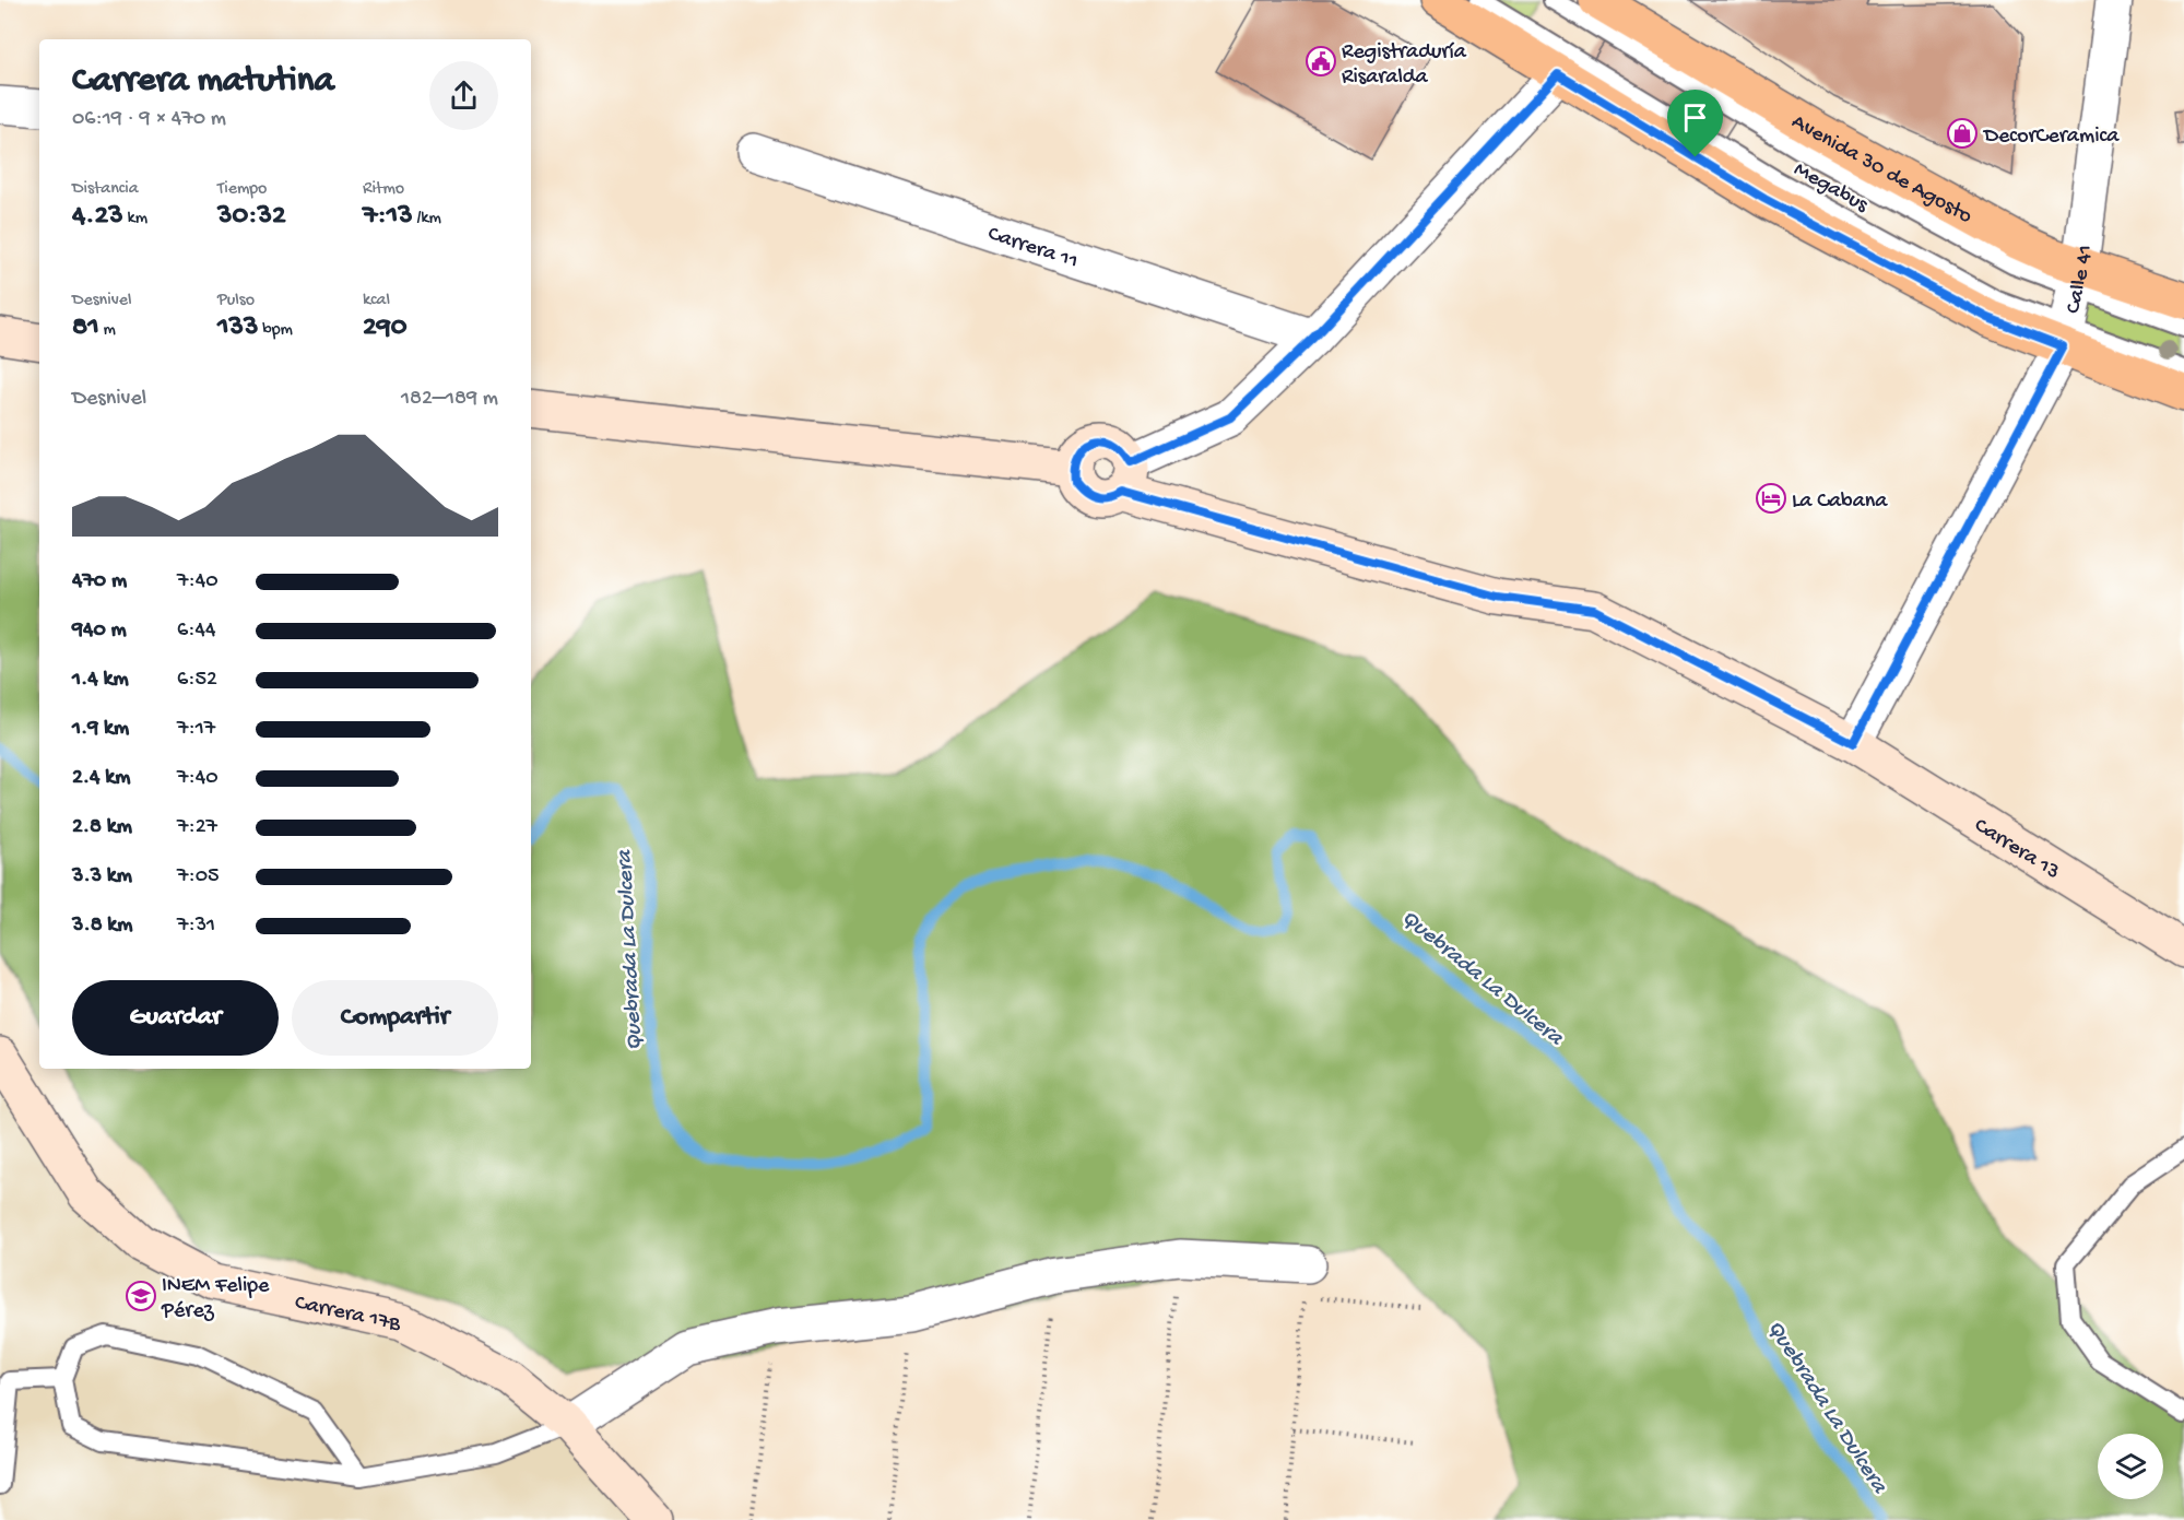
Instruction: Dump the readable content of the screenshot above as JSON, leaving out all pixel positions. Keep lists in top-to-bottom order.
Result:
{
  "streets": {
    "main road": ["Avenida 30 de Agosto"],
    "street": [
      "Carrera 11",
      "Calle 41",
      "Carrera 13",
      "Carrera 17B"
    ],
    "lane": ["Megabus"]
  },
  "crossings": [
    ["Avenida 30 de Agosto", "Megabus"],
    ["Avenida 30 de Agosto", "Calle 41"],
    ["Megabus", "Calle 41"],
    ["Calle 41", "Carrera 13"]
  ],
  "water": ["Quebrada La Dulcera"],
  "places": {
    "public building": ["Registraduría Risaralda"],
    "shop": ["DecorCeramica"],
    "hotel": ["La Cabana"],
    "school or university": ["INEM Felipe Pérez"]
  },
  "page": {
    "heading": ["Carrera matutina", "06:19 · 9 × 470 m"],
    "stats": [
      ["Distancia", "4.23 km"],
      ["Tiempo", "30:32"],
      ["Ritmo", "7:13 /km"],
      ["Desnivel", "81 m"],
      ["Pulso", "133 bpm"],
      ["kcal", "290"]
    ],
    "chart": ["Desnivel", "182–189 m"],
    "list": [
      {
        "name": "470 m",
        "note": "7:40"
      },
      {
        "name": "940 m",
        "note": "6:44"
      },
      {
        "name": "1.4 km",
        "note": "6:52"
      },
      {
        "name": "1.9 km",
        "note": "7:17"
      },
      {
        "name": "2.4 km",
        "note": "7:40"
      },
      {
        "name": "2.8 km",
        "note": "7:27"
      },
      {
        "name": "3.3 km",
        "note": "7:05"
      },
      {
        "name": "3.8 km",
        "note": "7:31"
      }
    ],
    "buttons": ["Guardar", "Compartir"]
  }
}
